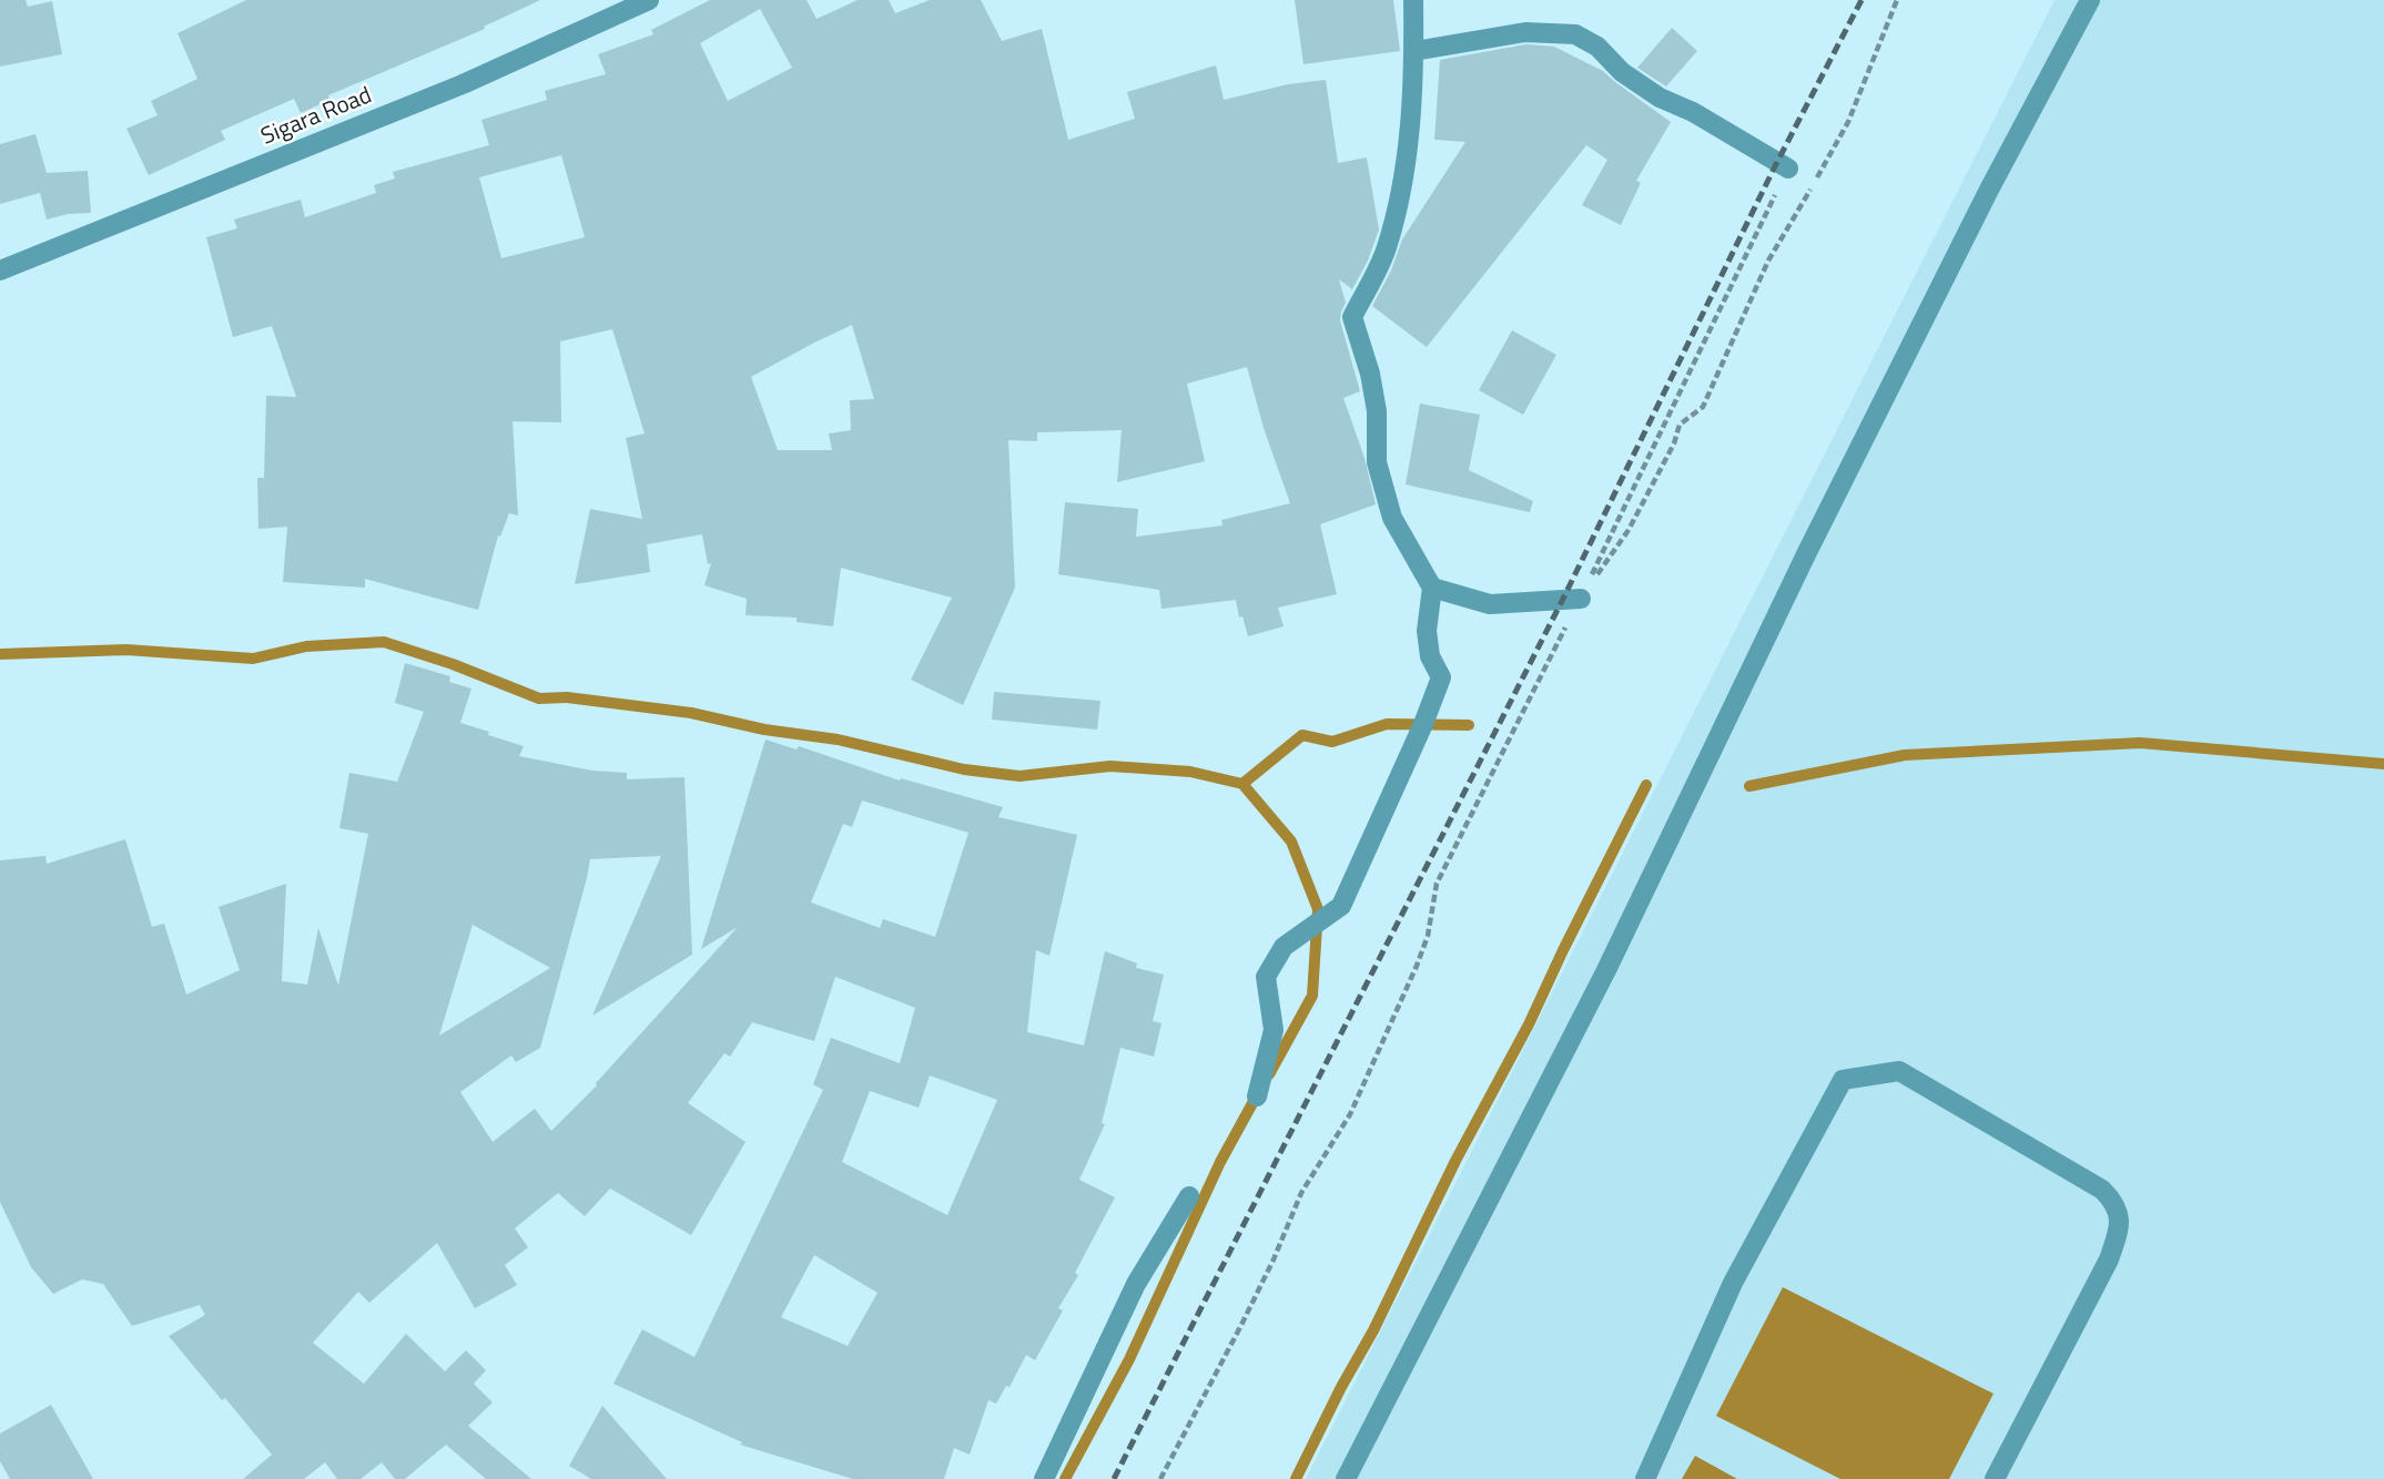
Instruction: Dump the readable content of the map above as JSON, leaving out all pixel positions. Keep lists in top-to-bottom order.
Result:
{
  "streets": {
    "street": ["Sigara Road"]
  }
}
